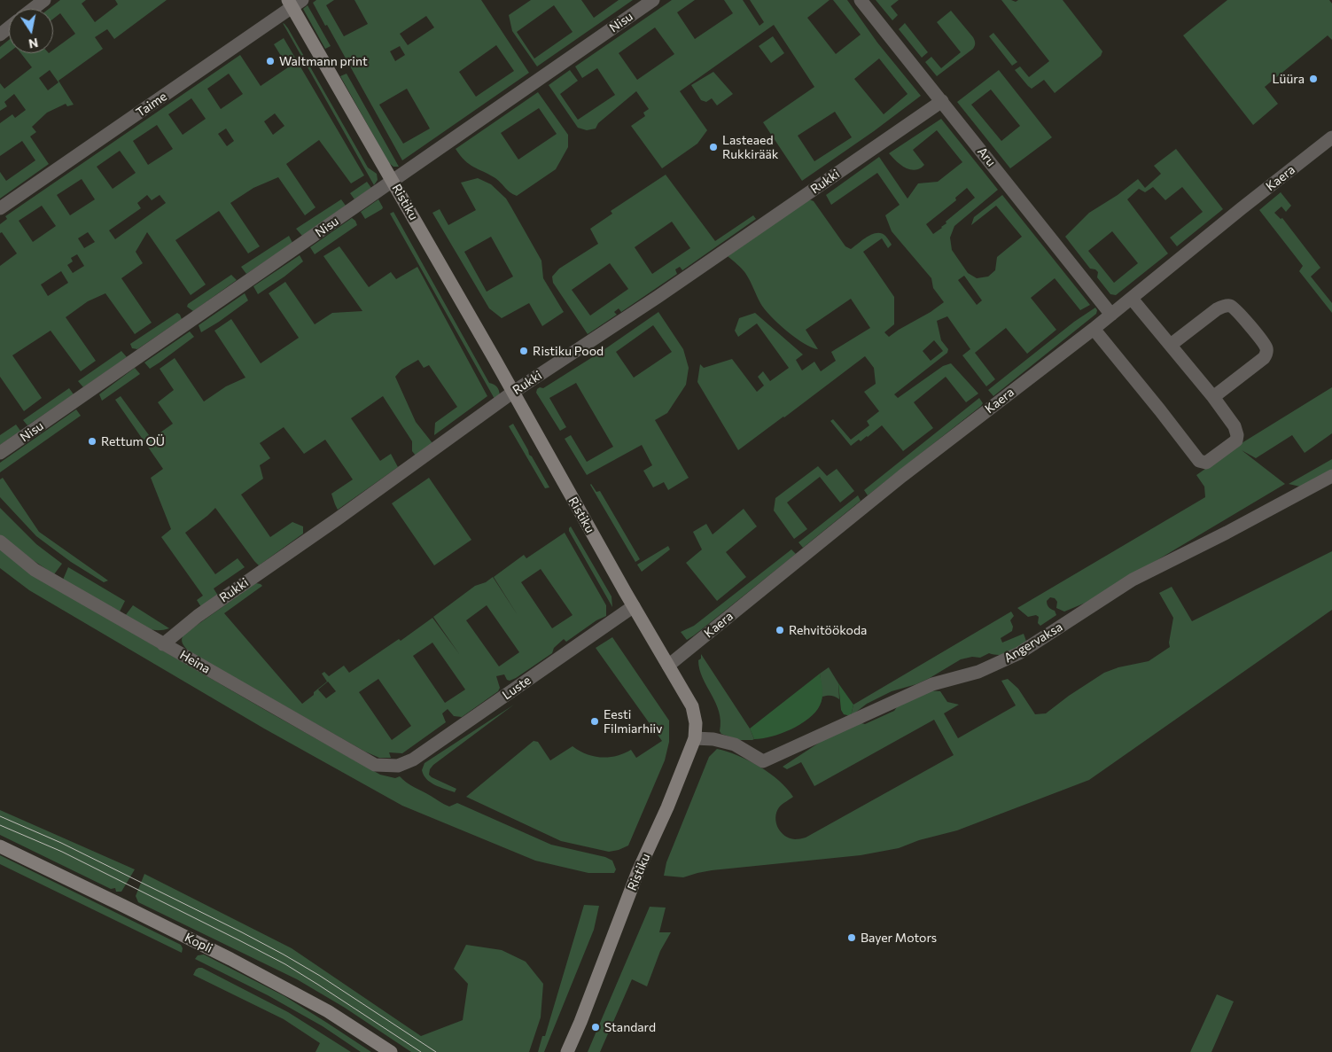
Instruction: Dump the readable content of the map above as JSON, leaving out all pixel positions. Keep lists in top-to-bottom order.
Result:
{
  "streets": {
    "street": [
      "Nisu",
      "Taime",
      "Aru",
      "Kaera",
      "Rukki",
      "Ristiku",
      "Angervaksa",
      "Heina",
      "Luste",
      "Kopli"
    ]
  },
  "crossings": [
    ["Nisu", "Ristiku"],
    ["Taime", "Ristiku"],
    ["Aru", "Kaera"],
    ["Aru", "Rukki"],
    ["Kaera", "Ristiku"],
    ["Rukki", "Ristiku"],
    ["Rukki", "Heina"],
    ["Ristiku", "Angervaksa"],
    ["Ristiku", "Luste"],
    ["Heina", "Luste"]
  ],
  "places": [
    "Waltmann print",
    "Lüüra",
    "Lasteaed Rukkirääk",
    "Ristiku Pood",
    "Rettum OÜ",
    "Rehvitöökoda",
    "Eesti Filmiarhiiv",
    "Bayer Motors",
    "Standard"
  ],
  "north": "bottom"
}
